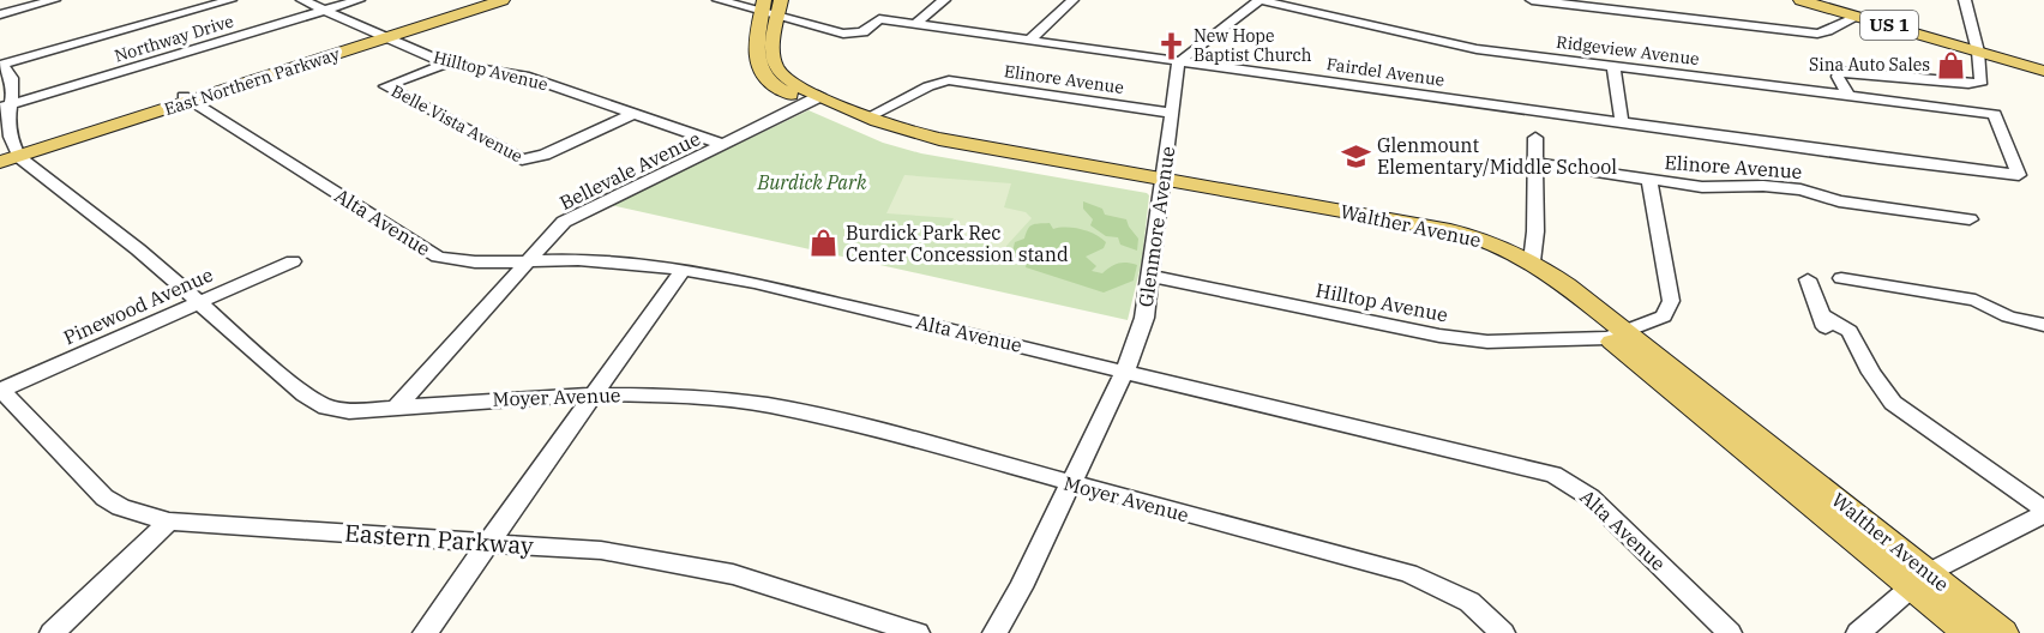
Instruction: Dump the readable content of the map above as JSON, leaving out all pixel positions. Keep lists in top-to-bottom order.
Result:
{
  "streets": {
    "main road": ["US 1", "East Northern Parkway", "Walther Avenue"],
    "street": [
      "Northway Drive",
      "Ridgeview Avenue",
      "Hilltop Avenue",
      "Fairdel Avenue",
      "Elinore Avenue",
      "Belle Vista Avenue",
      "Bellevale Avenue",
      "Alta Avenue",
      "Glenmore Avenue",
      "Pinewood Avenue",
      "Moyer Avenue",
      "Eastern Parkway"
    ]
  },
  "crossings": [
    ["Northway Drive", "Hilltop Avenue"],
    ["Ridgeview Avenue", "Fairdel Avenue"],
    ["Hilltop Avenue", "East Northern Parkway"],
    ["Hilltop Avenue", "Belle Vista Avenue"],
    ["Hilltop Avenue", "Bellevale Avenue"],
    ["Hilltop Avenue", "Walther Avenue"],
    ["Hilltop Avenue", "Glenmore Avenue"],
    ["Fairdel Avenue", "Walther Avenue"],
    ["Fairdel Avenue", "Glenmore Avenue"],
    ["Elinore Avenue", "Walther Avenue"],
    ["Elinore Avenue", "Glenmore Avenue"],
    ["East Northern Parkway", "Alta Avenue"],
    ["East Northern Parkway", "Moyer Avenue"],
    ["Bellevale Avenue", "Alta Avenue"],
    ["Bellevale Avenue", "Walther Avenue"],
    ["Bellevale Avenue", "Moyer Avenue"],
    ["Alta Avenue", "Glenmore Avenue"],
    ["Walther Avenue", "Glenmore Avenue"],
    ["Glenmore Avenue", "Moyer Avenue"],
    ["Pinewood Avenue", "Moyer Avenue"],
    ["Pinewood Avenue", "Eastern Parkway"]
  ],
  "parks": ["Burdick Park"],
  "places": {
    "church": ["New Hope Baptist Church"],
    "shop": ["Sina Auto Sales", "Burdick Park Rec Center Concession stand"],
    "school or university": ["Glenmount Elementary/Middle School"]
  }
}
